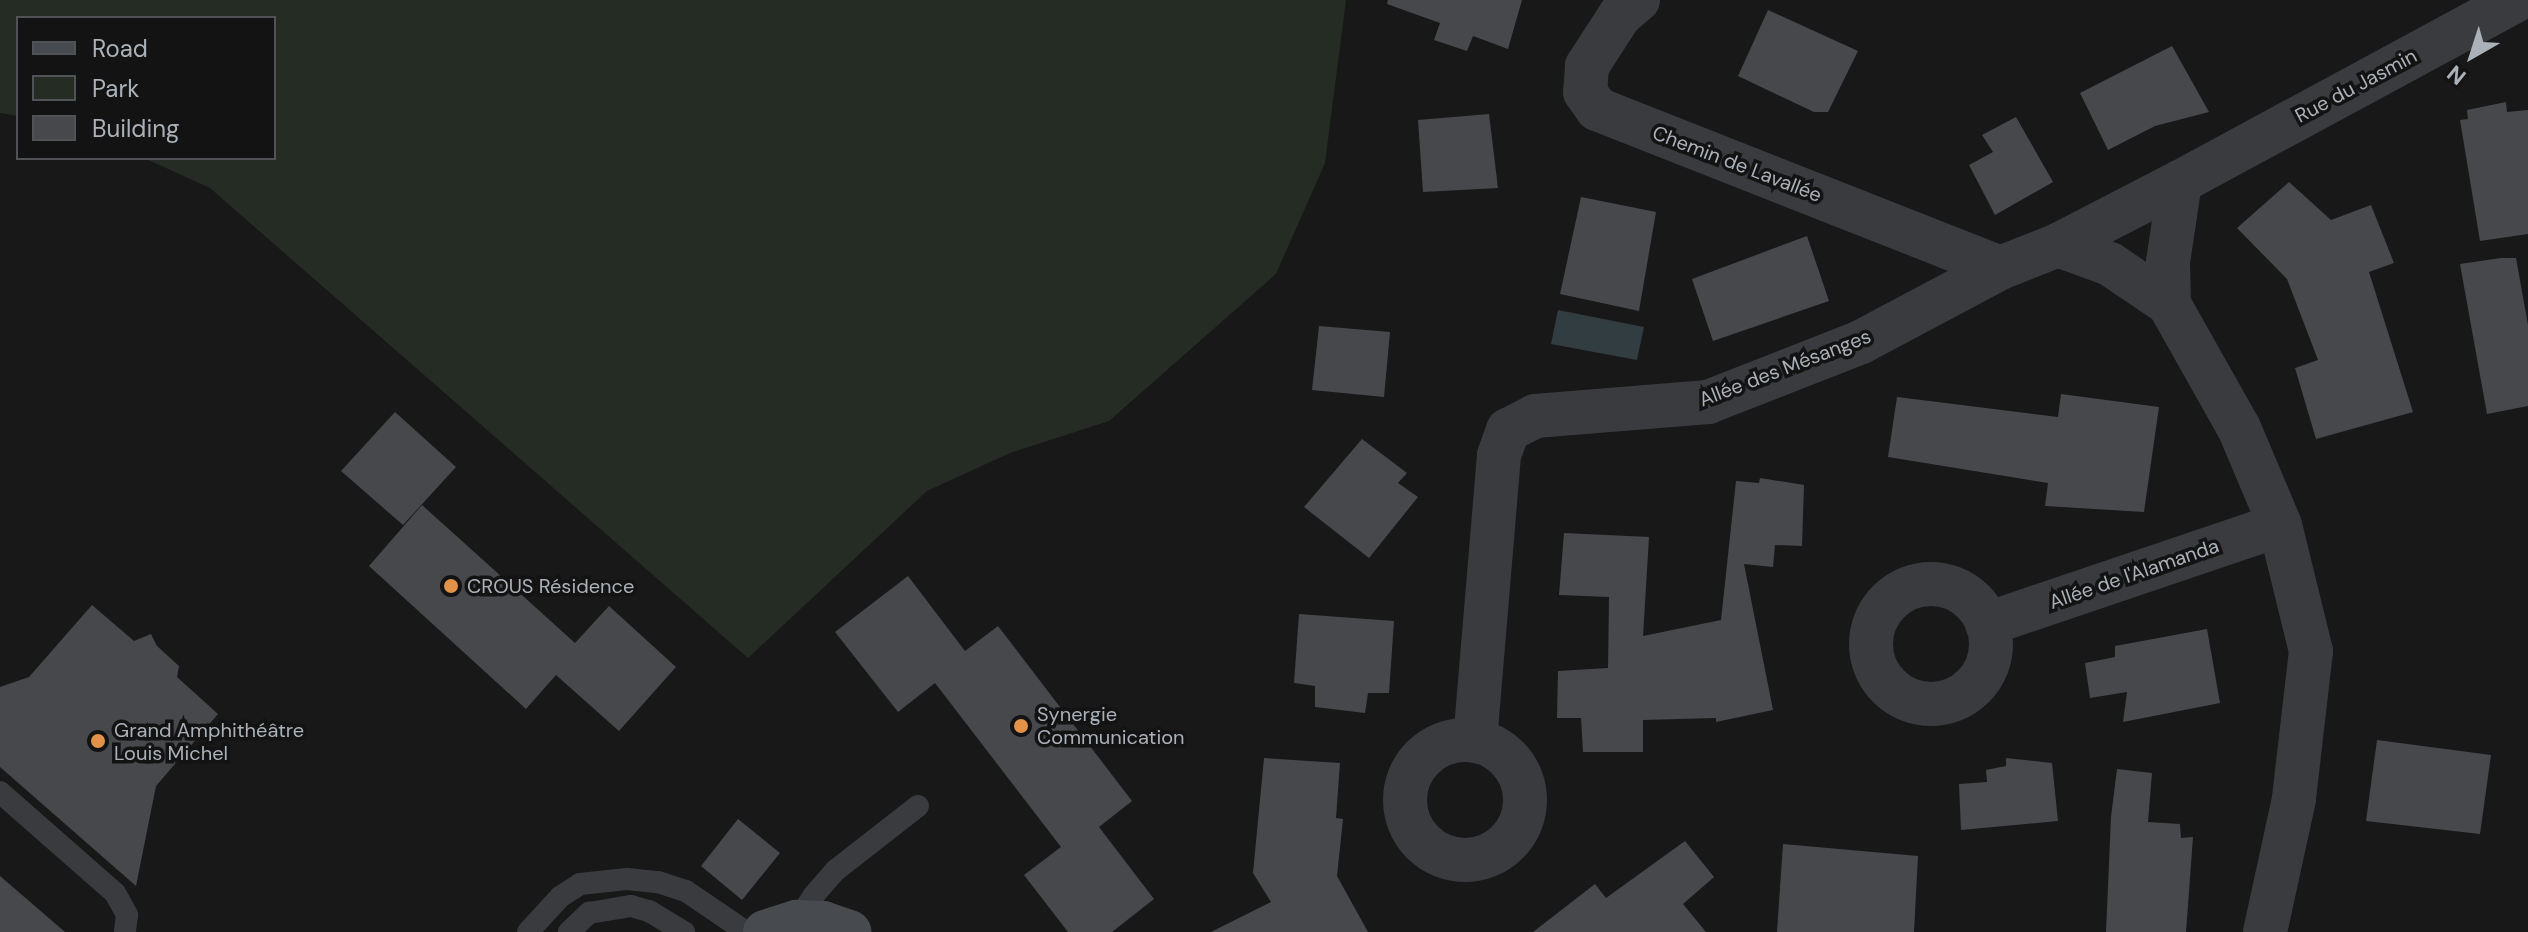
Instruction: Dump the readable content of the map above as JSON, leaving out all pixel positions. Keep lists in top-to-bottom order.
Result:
{
  "streets": {
    "street": [
      "Rue du Jasmin",
      "Chemin de Lavallée",
      "Allée des Mésanges",
      "Allée de l'Alamanda"
    ]
  },
  "crossings": [
    ["Rue du Jasmin", "Allée des Mésanges"],
    ["Chemin de Lavallée", "Allée des Mésanges"]
  ],
  "places": ["CROUS Résidence", "Synergie Communication", "Grand Amphithéâtre Louis Michel"],
  "legend": ["Road", "Park", "Building"],
  "north": "bottom left"
}
